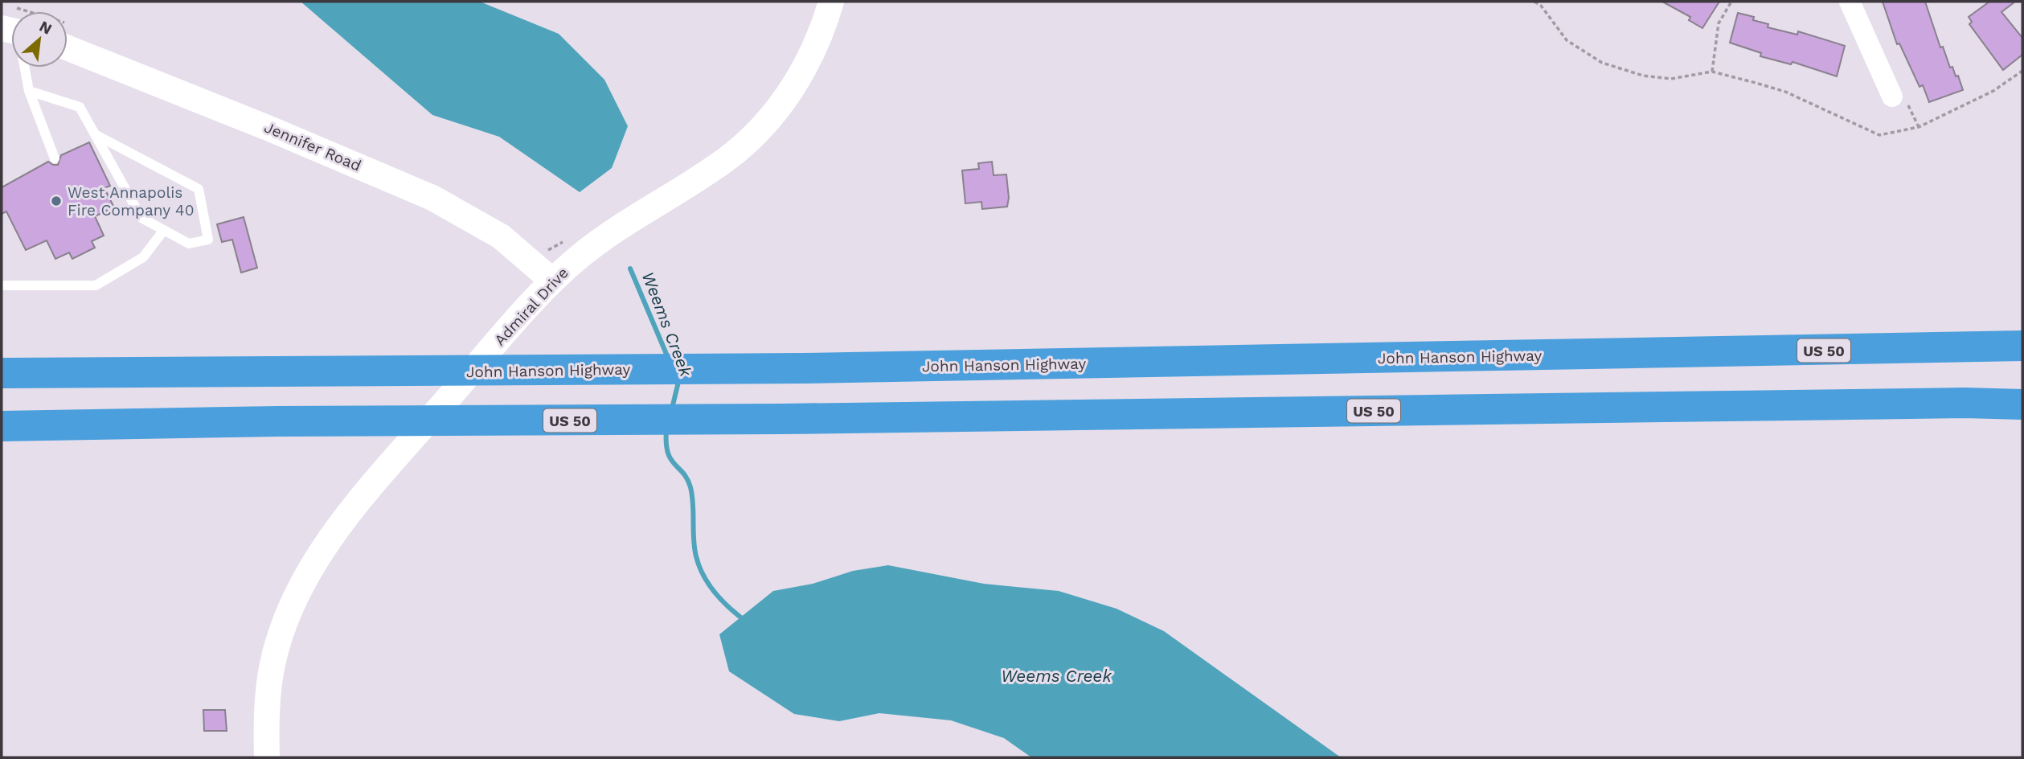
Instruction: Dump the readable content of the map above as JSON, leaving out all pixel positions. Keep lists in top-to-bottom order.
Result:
{
  "streets": {
    "highway": ["US 50", "John Hanson Highway"],
    "street": ["Jennifer Road", "Admiral Drive"]
  },
  "crossings": [
    ["Jennifer Road", "Admiral Drive"]
  ],
  "water": ["Weems Creek"],
  "places": ["West Annapolis Fire Company 40"],
  "north": "top right"
}
